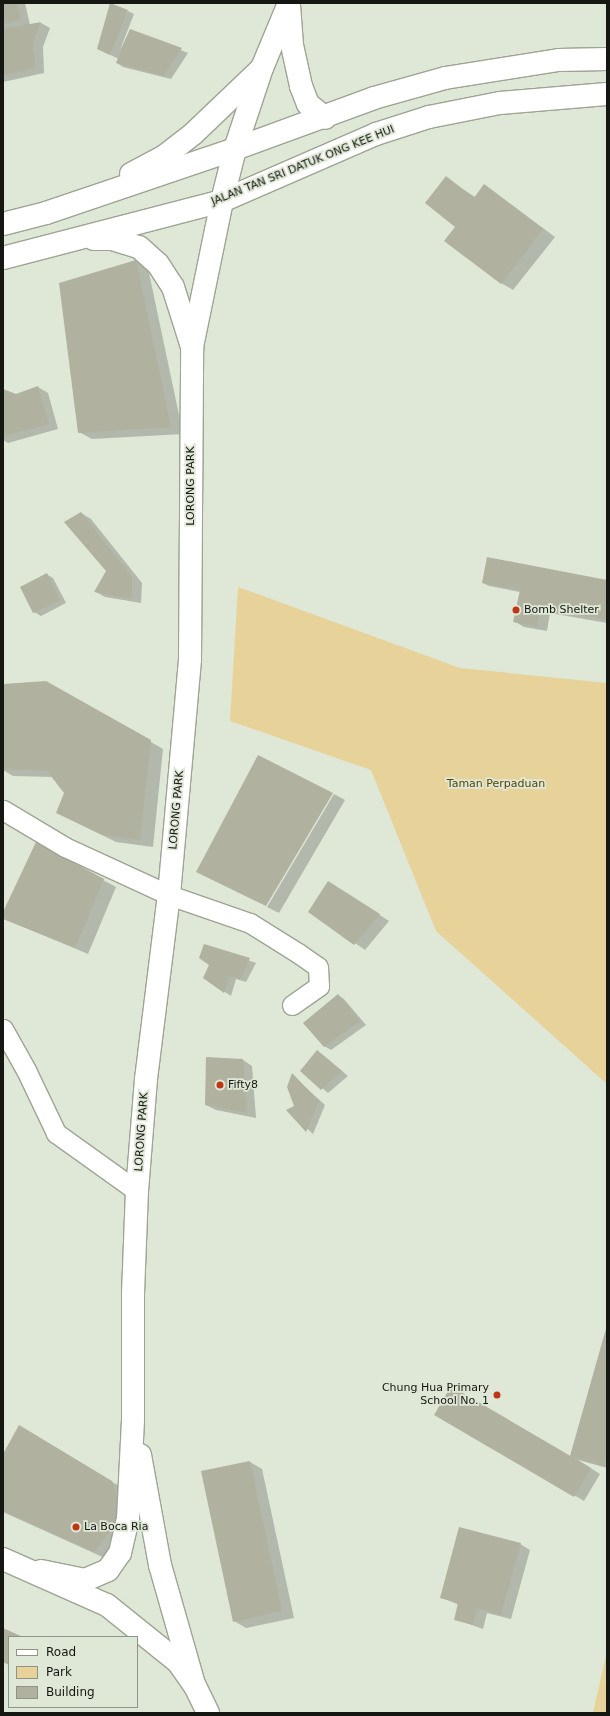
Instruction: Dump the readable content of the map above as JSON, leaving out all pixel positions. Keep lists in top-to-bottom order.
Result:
{
  "streets": {
    "main road": ["JALAN TAN SRI DATUK ONG KEE HUI", "LORONG PARK"]
  },
  "crossings": [
    ["JALAN TAN SRI DATUK ONG KEE HUI", "LORONG PARK"]
  ],
  "parks": ["Taman Perpaduan"],
  "places": [
    "Bomb Shelter",
    "Fifty8",
    "Chung Hua Primary School No. 1",
    "La Boca Ria"
  ],
  "legend": ["Road", "Park", "Building"]
}
